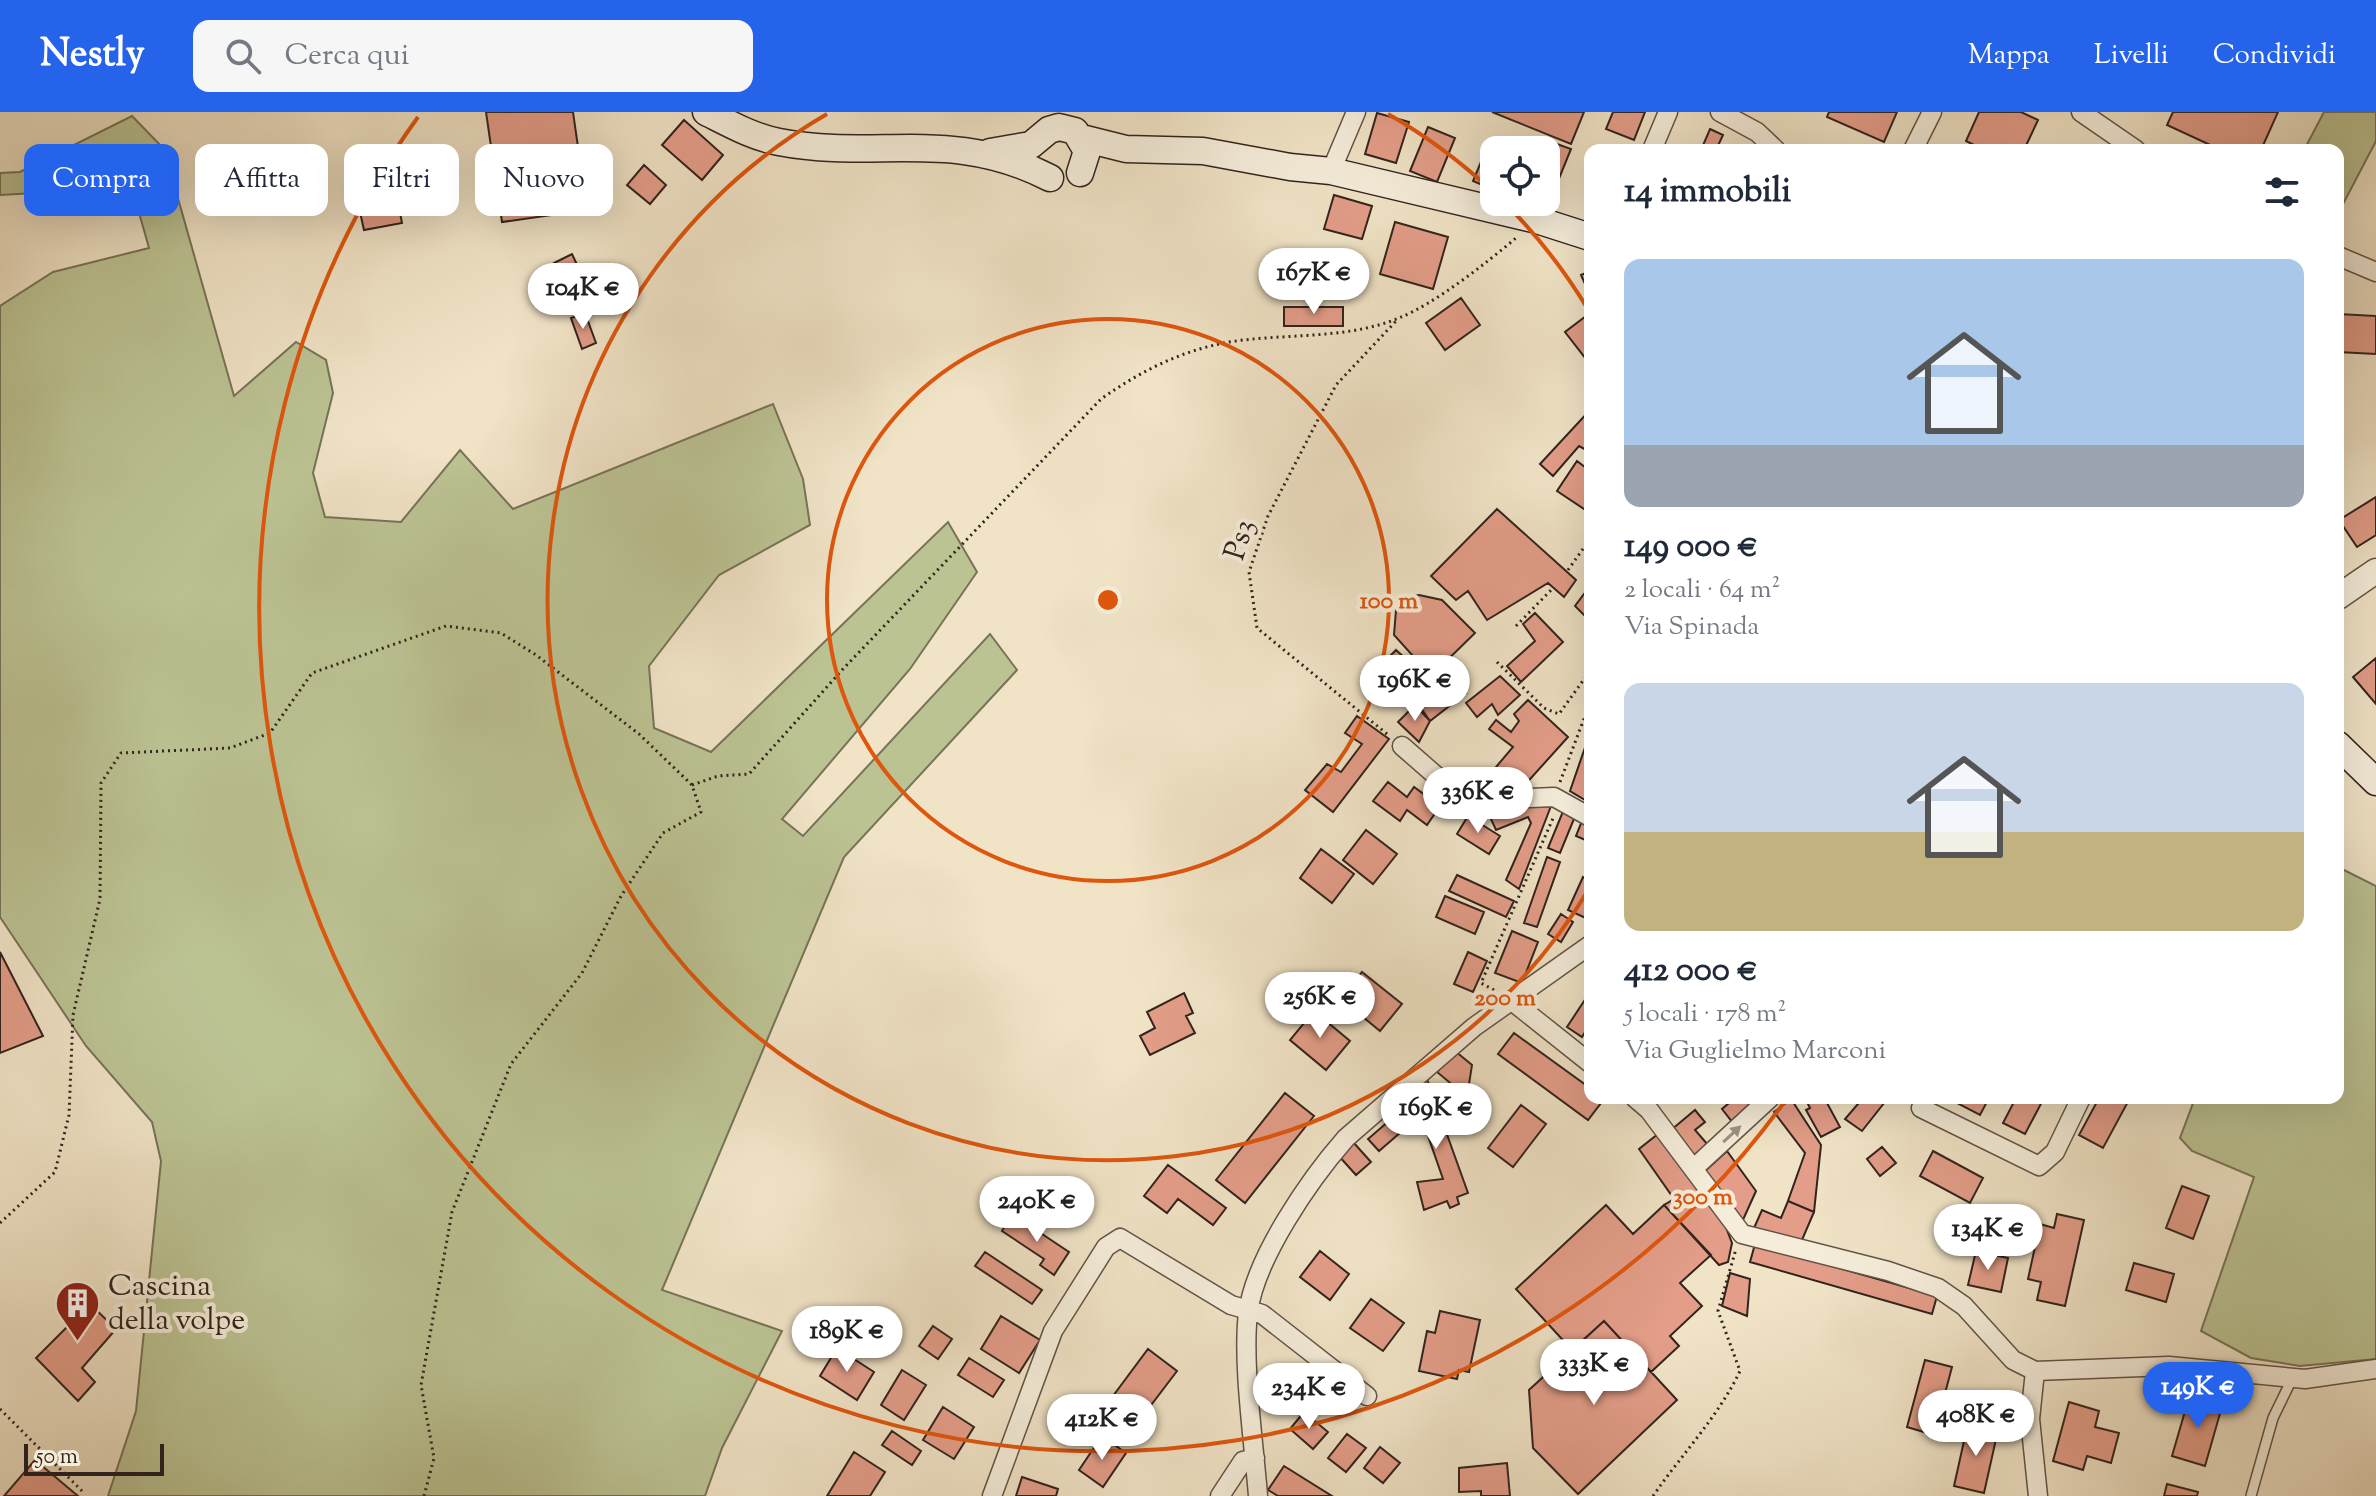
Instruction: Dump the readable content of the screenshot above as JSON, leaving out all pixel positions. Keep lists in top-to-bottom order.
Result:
{
  "streets": {
    "path": ["Ps3"]
  },
  "places": {
    "building": ["Cascina della volpe"]
  },
  "scale_bar": "50 m",
  "page": {
    "header": "Nestly",
    "search": "Cerca qui",
    "nav": ["Mappa", "Livelli", "Condividi"],
    "chip": [
      "Compra",
      "Affitta",
      "Filtri",
      "Nuovo"
    ],
    "heading": "14 immobili",
    "list": [
      {
        "name": "149 000 €",
        "note": "2 locali · 64 m² · Via Spinada"
      },
      {
        "name": "412 000 €",
        "note": "5 locali · 178 m² · Via Guglielmo Marconi"
      }
    ],
    "price": [
      "167K €",
      "104K €",
      "196K €",
      "336K €",
      "256K €",
      "169K €",
      "240K €",
      "134K €",
      "189K €",
      "333K €",
      "149K €",
      "234K €",
      "408K €",
      "412K €"
    ],
    "scale": "50 m"
  },
  "rings": ["100 m", "200 m", "300 m"]
}
